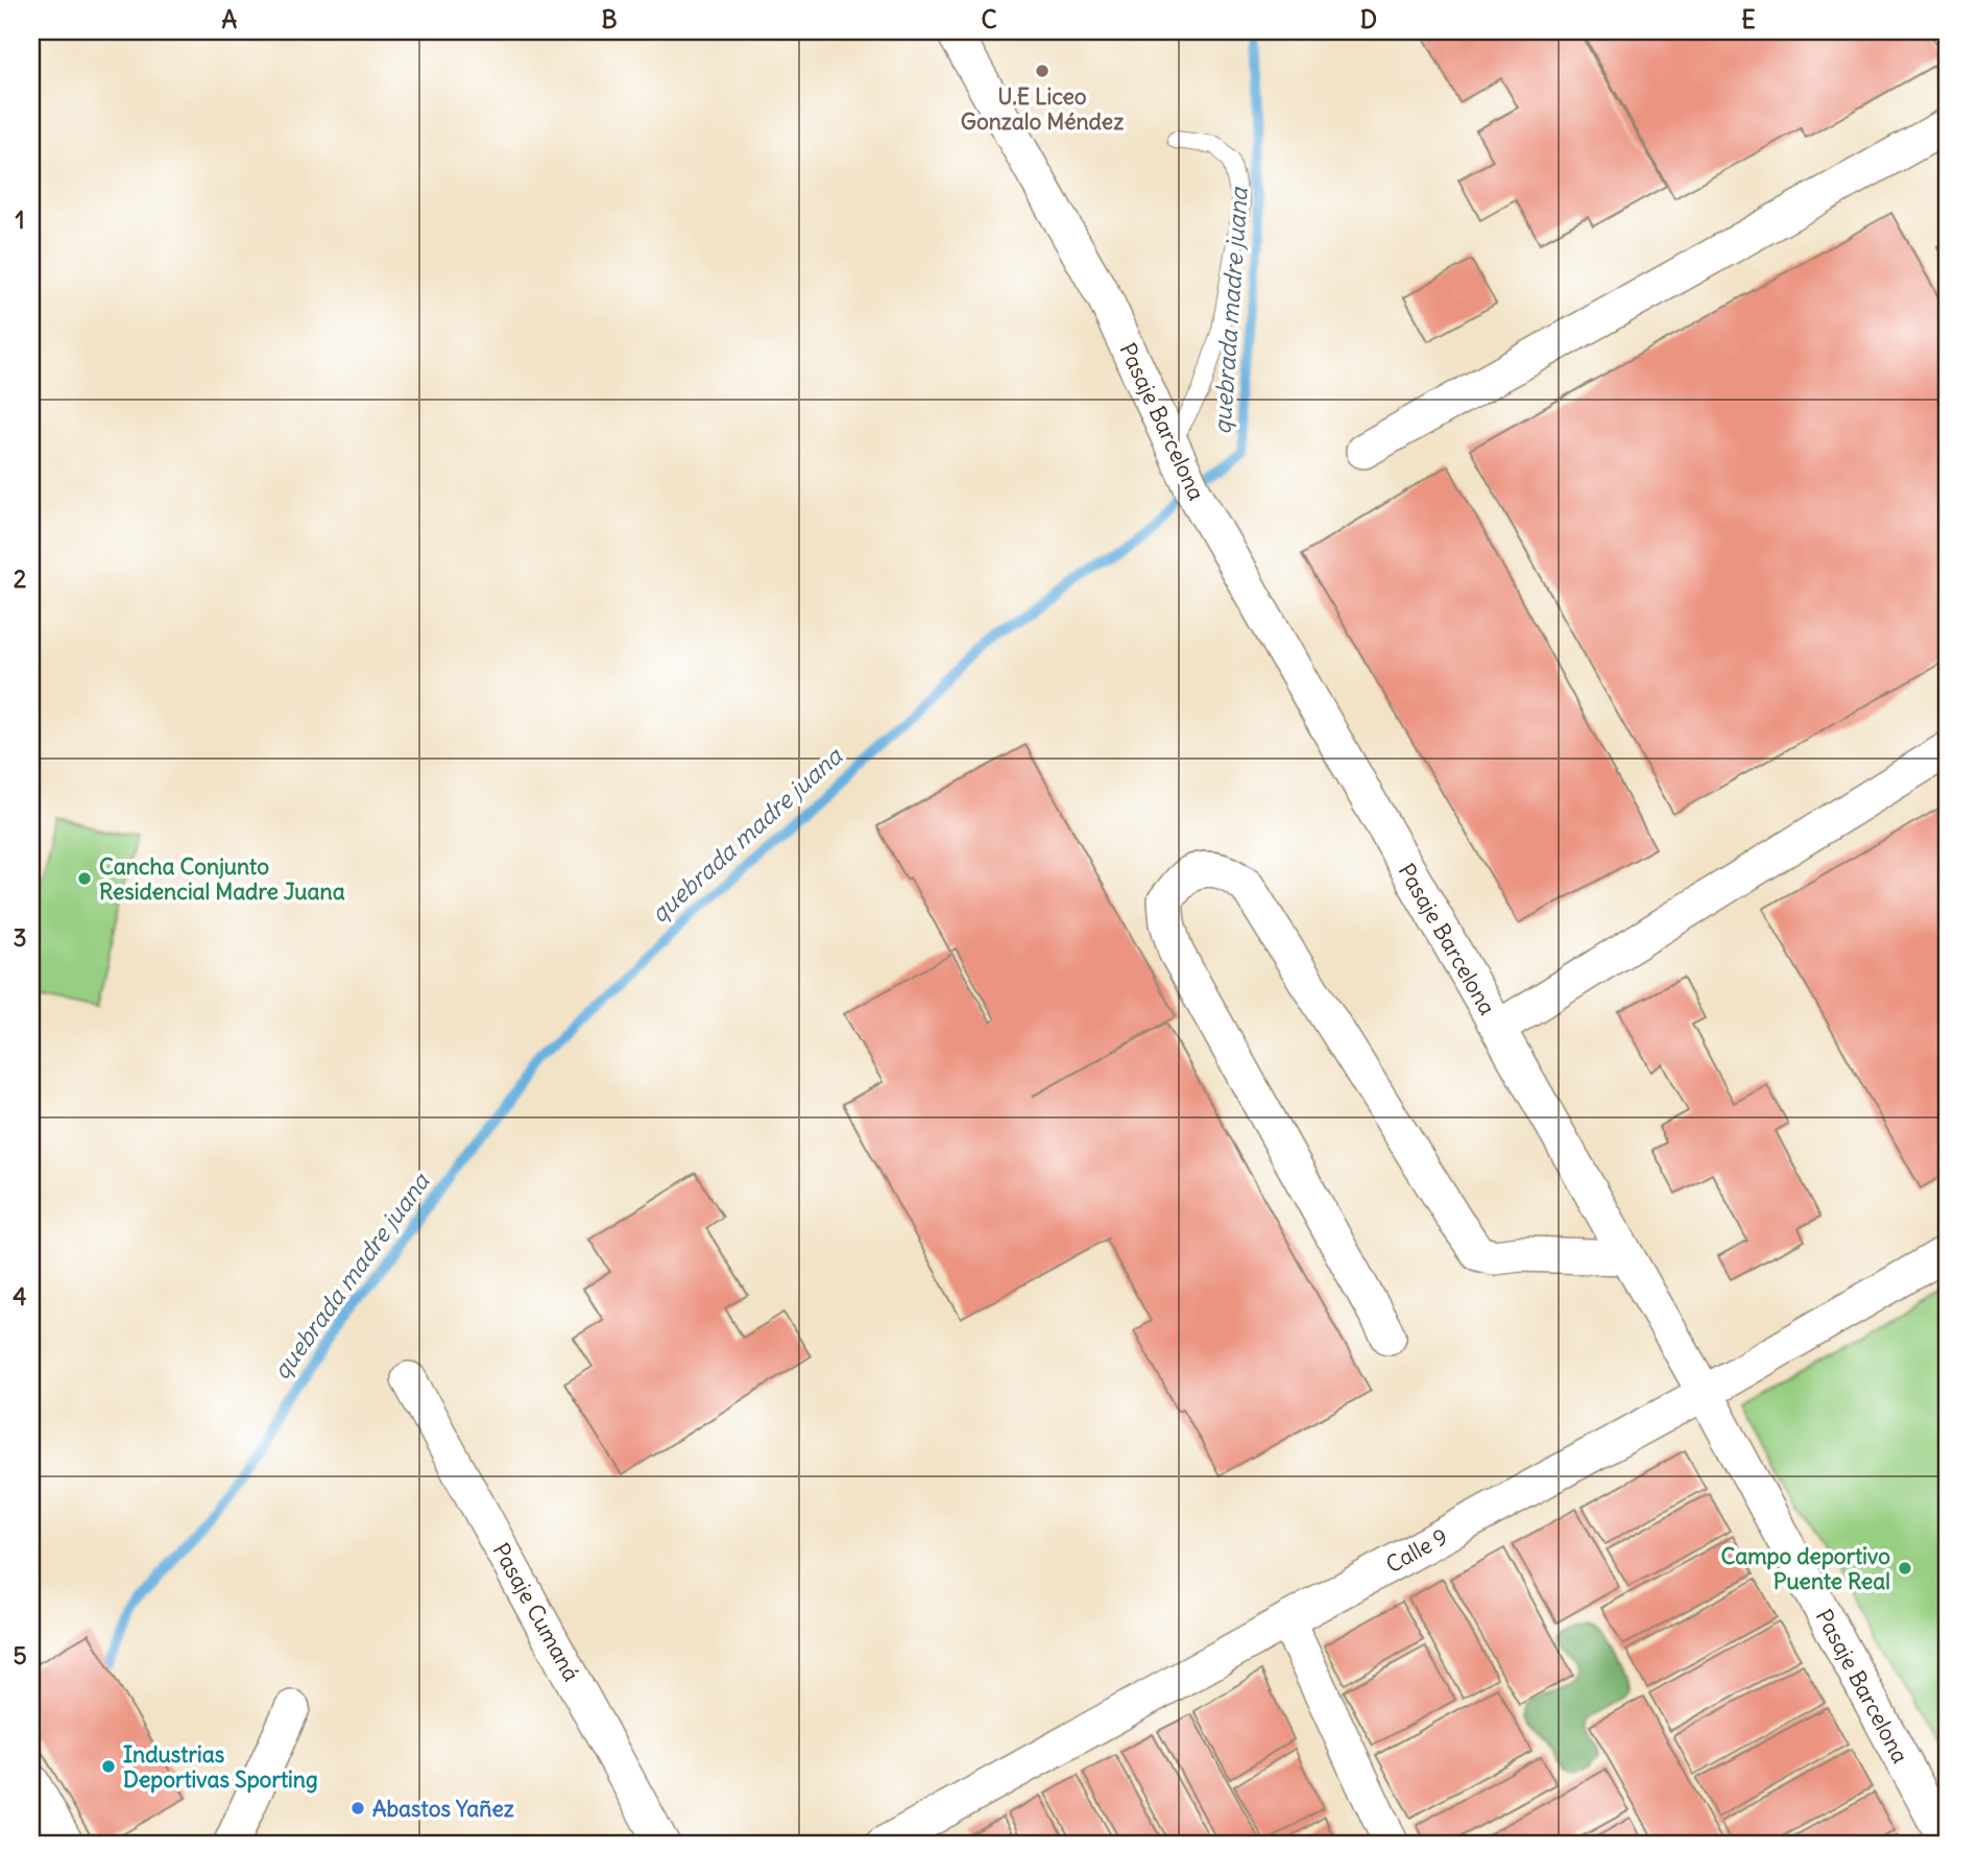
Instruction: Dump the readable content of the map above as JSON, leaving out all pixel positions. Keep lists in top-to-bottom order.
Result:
{
  "streets": {
    "street": ["Pasaje Barcelona", "Calle 9", "Pasaje Cumaná"]
  },
  "crossings": [
    ["Pasaje Barcelona", "Calle 9"]
  ],
  "water": ["quebrada madre juana"],
  "places": [
    "U.E Liceo Gonzalo Méndez",
    "Cancha Conjunto Residencial Madre Juana",
    "Campo deportivo Puente Real",
    "Industrias Deportivas Sporting",
    "Abastos Yañez"
  ],
  "grid": {
    "columns": [
      "A",
      "B",
      "C",
      "D",
      "E"
    ],
    "rows": [
      "1",
      "2",
      "3",
      "4",
      "5"
    ]
  }
}
